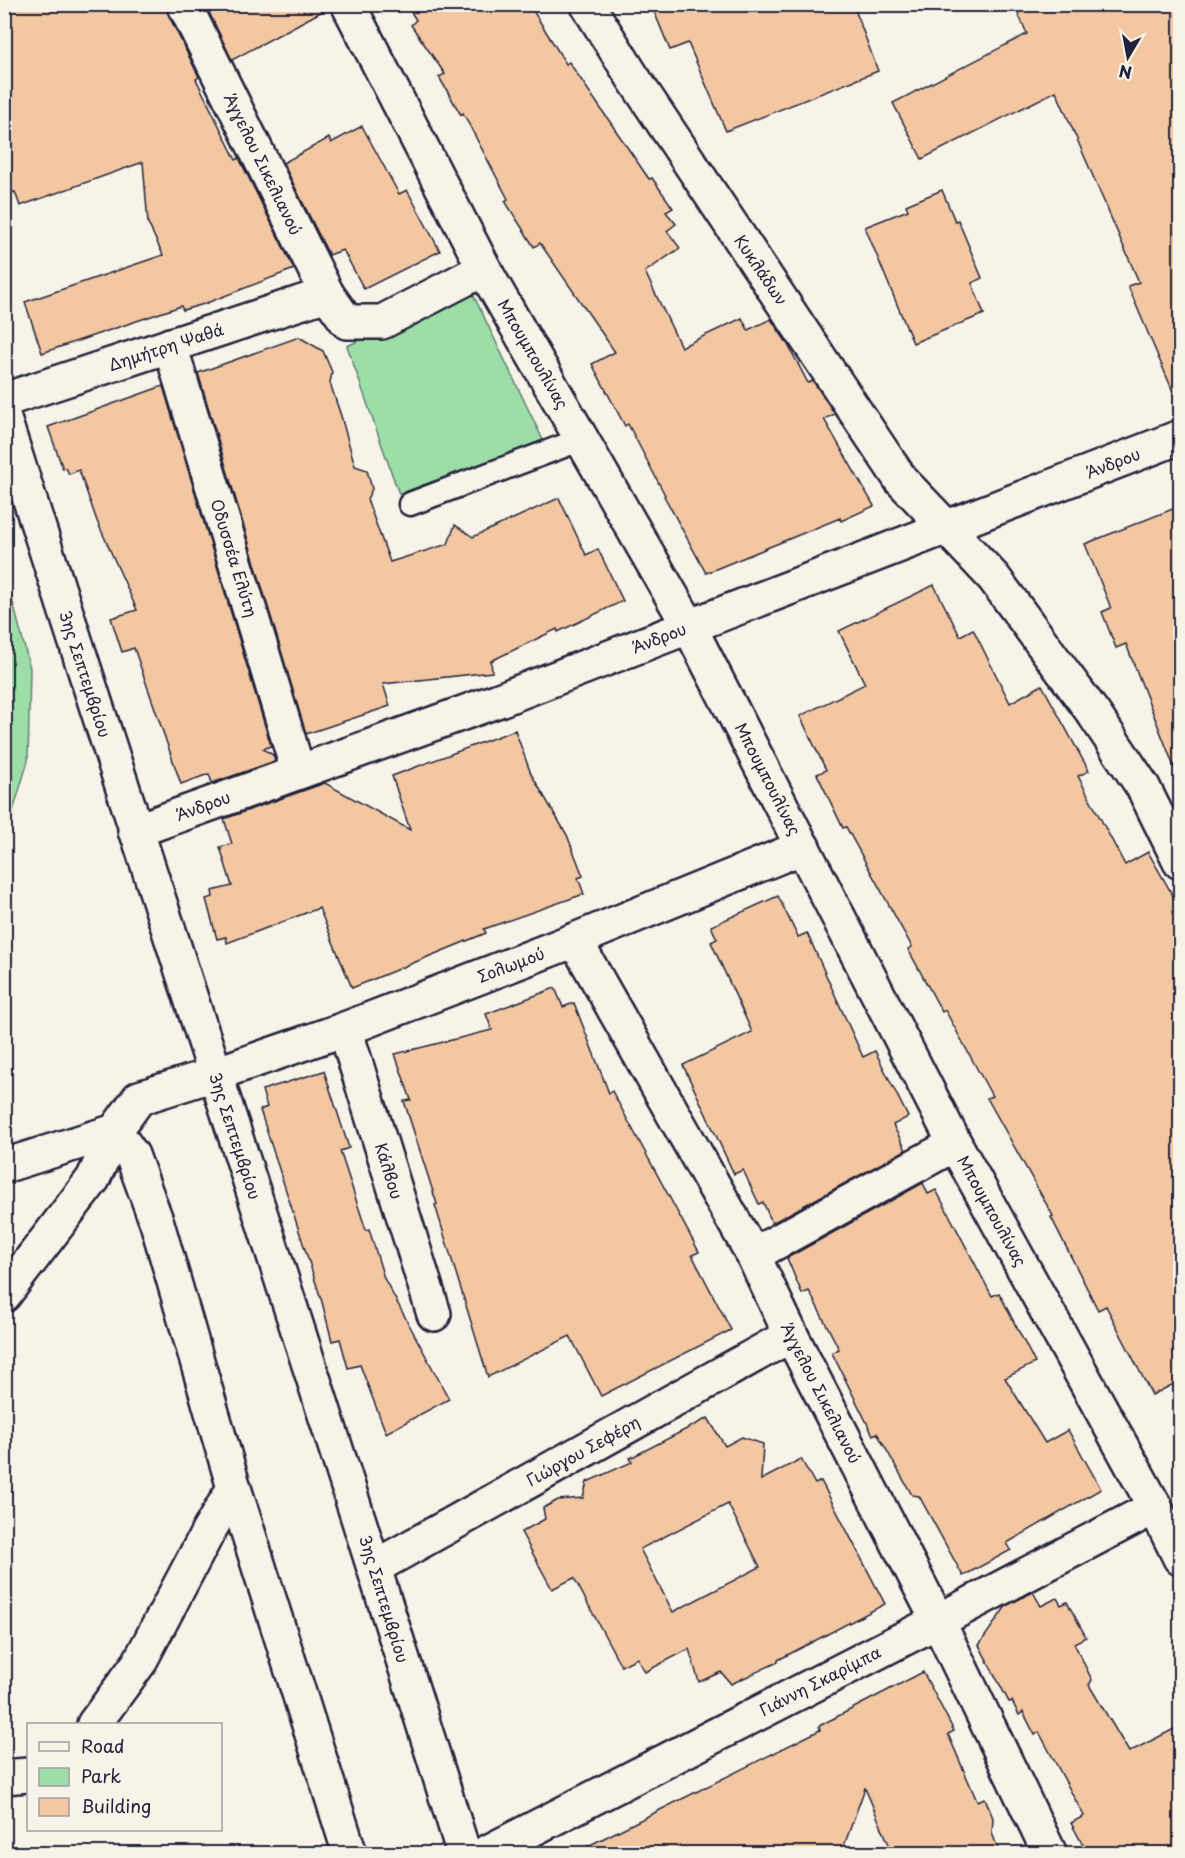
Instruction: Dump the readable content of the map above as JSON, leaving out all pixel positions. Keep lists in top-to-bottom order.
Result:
{
  "streets": {
    "street": [
      "Άγγελου Σικελιανού",
      "Κυκλάδων",
      "Δημήτρη Ψαθά",
      "Μπουμπουλίνας",
      "Άνδρου",
      "Οδυσσέα Ελύτη",
      "3ης Σεπτεμβρίου",
      "Σολωμού",
      "Κάλβου",
      "Γιώργου Σεφέρη",
      "Γιάννη Σκαρίμπα"
    ]
  },
  "crossings": [
    ["Άγγελου Σικελιανού", "Δημήτρη Ψαθά"],
    ["Άγγελου Σικελιανού", "Μπουμπουλίνας"],
    ["Άγγελου Σικελιανού", "Σολωμού"],
    ["Άγγελου Σικελιανού", "Γιώργου Σεφέρη"],
    ["Άγγελου Σικελιανού", "Γιάννη Σκαρίμπα"],
    ["Κυκλάδων", "Άνδρου"],
    ["Δημήτρη Ψαθά", "Οδυσσέα Ελύτη"],
    ["Μπουμπουλίνας", "Άνδρου"],
    ["Μπουμπουλίνας", "Σολωμού"],
    ["Μπουμπουλίνας", "Γιάννη Σκαρίμπα"],
    ["Άνδρου", "Οδυσσέα Ελύτη"],
    ["Άνδρου", "3ης Σεπτεμβρίου"],
    ["3ης Σεπτεμβρίου", "Σολωμού"],
    ["3ης Σεπτεμβρίου", "Γιώργου Σεφέρη"],
    ["Σολωμού", "Κάλβου"]
  ],
  "legend": ["Road", "Park", "Building"],
  "north": "bottom"
}
